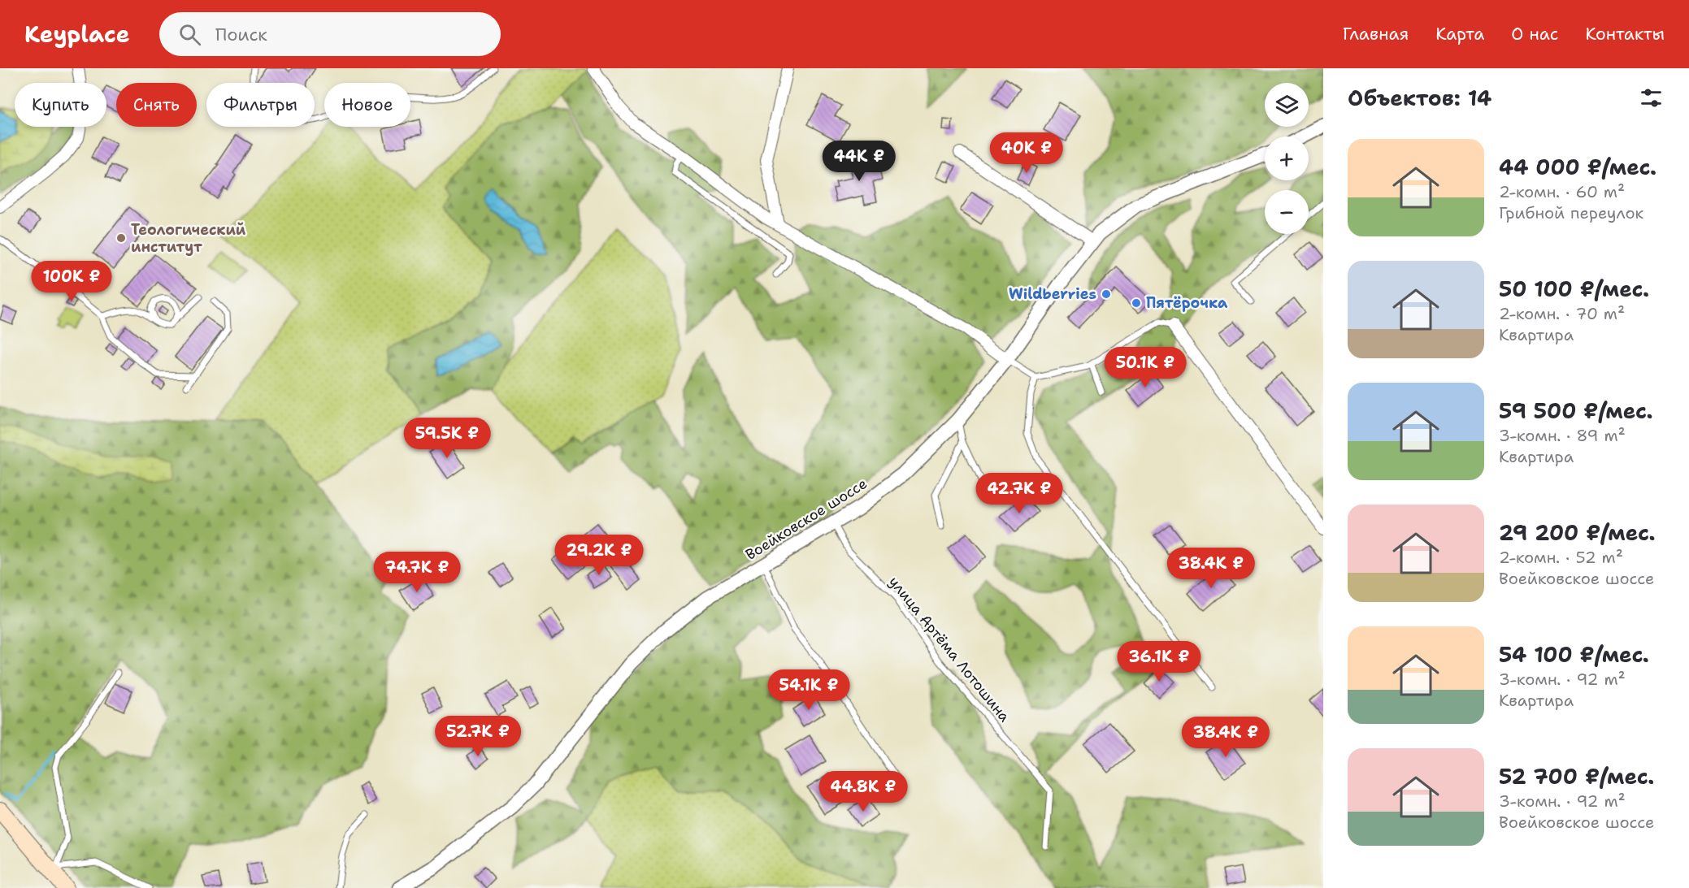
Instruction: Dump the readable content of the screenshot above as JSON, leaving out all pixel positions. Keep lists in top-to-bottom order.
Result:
{
  "streets": {
    "street": ["Воейковское шоссе"],
    "lane": ["улица Артёма Лотошина"]
  },
  "crossings": [
    ["Воейковское шоссе", "улица Артёма Лотошина"]
  ],
  "places": ["Теологический институт", "Wildberries", "Пятёрочка"],
  "page": {
    "header": "Keyplace",
    "search": "Поиск",
    "nav": [
      "Главная",
      "Карта",
      "О нас",
      "Контакты"
    ],
    "heading": "Объектов: 14",
    "map_buttons": ["+", "−"],
    "chip": [
      "Купить",
      "Снять",
      "Фильтры",
      "Новое"
    ],
    "list": [
      {
        "name": "44 000 ₽/мес.",
        "note": "2-комн. · 60 m² · Грибной переулок"
      },
      {
        "name": "50 100 ₽/мес.",
        "note": "2-комн. · 70 m² · Квартира"
      },
      {
        "name": "59 500 ₽/мес.",
        "note": "3-комн. · 89 m² · Квартира"
      },
      {
        "name": "29 200 ₽/мес.",
        "note": "2-комн. · 52 m² · Воейковское шоссе"
      },
      {
        "name": "54 100 ₽/мес.",
        "note": "3-комн. · 92 m² · Квартира"
      },
      {
        "name": "52 700 ₽/мес.",
        "note": "3-комн. · 92 m² · Воейковское шоссе"
      }
    ],
    "price": [
      "40K ₽",
      "44K ₽",
      "100K ₽",
      "50.1K ₽",
      "59.5K ₽",
      "42.7K ₽",
      "29.2K ₽",
      "38.4K ₽",
      "74.7K ₽",
      "36.1K ₽",
      "54.1K ₽",
      "52.7K ₽",
      "38.4K ₽",
      "44.8K ₽"
    ]
  }
}
